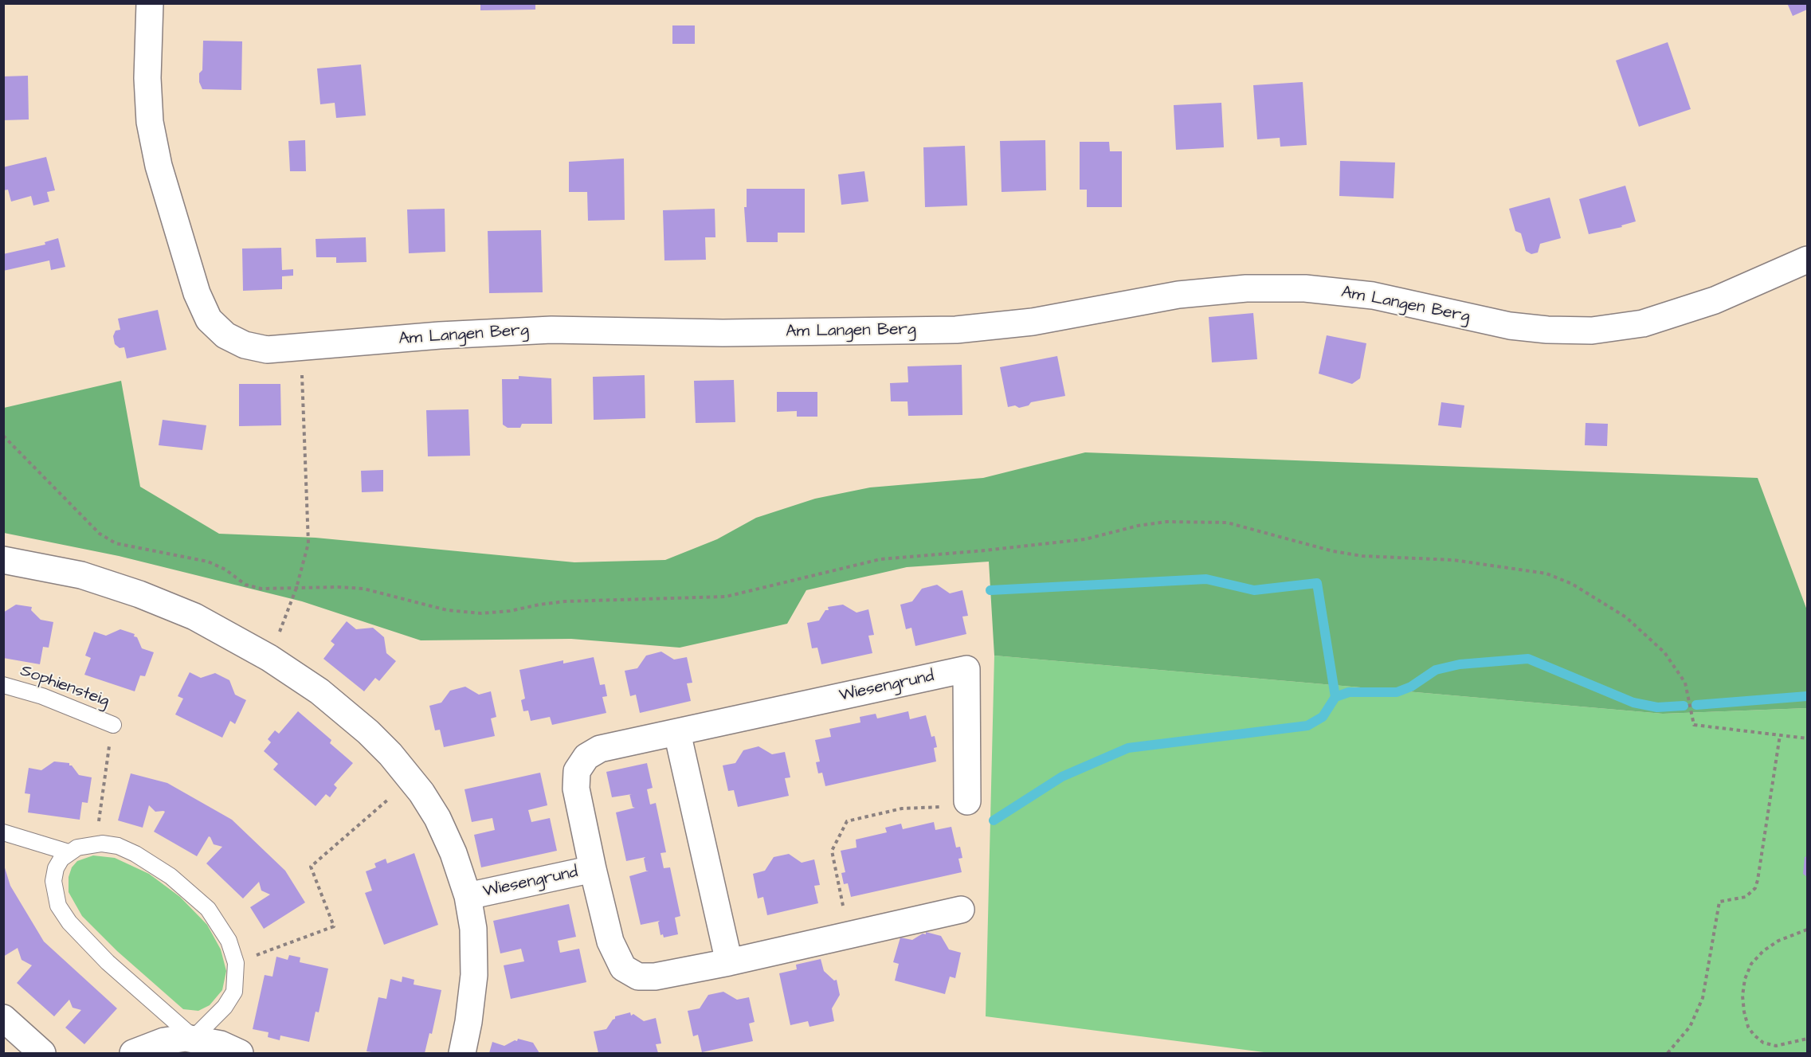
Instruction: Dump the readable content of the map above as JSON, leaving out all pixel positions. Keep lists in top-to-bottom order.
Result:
{
  "streets": {
    "street": ["Am Langen Berg", "Wiesengrund"],
    "lane": ["Sophiensteig"]
  }
}
